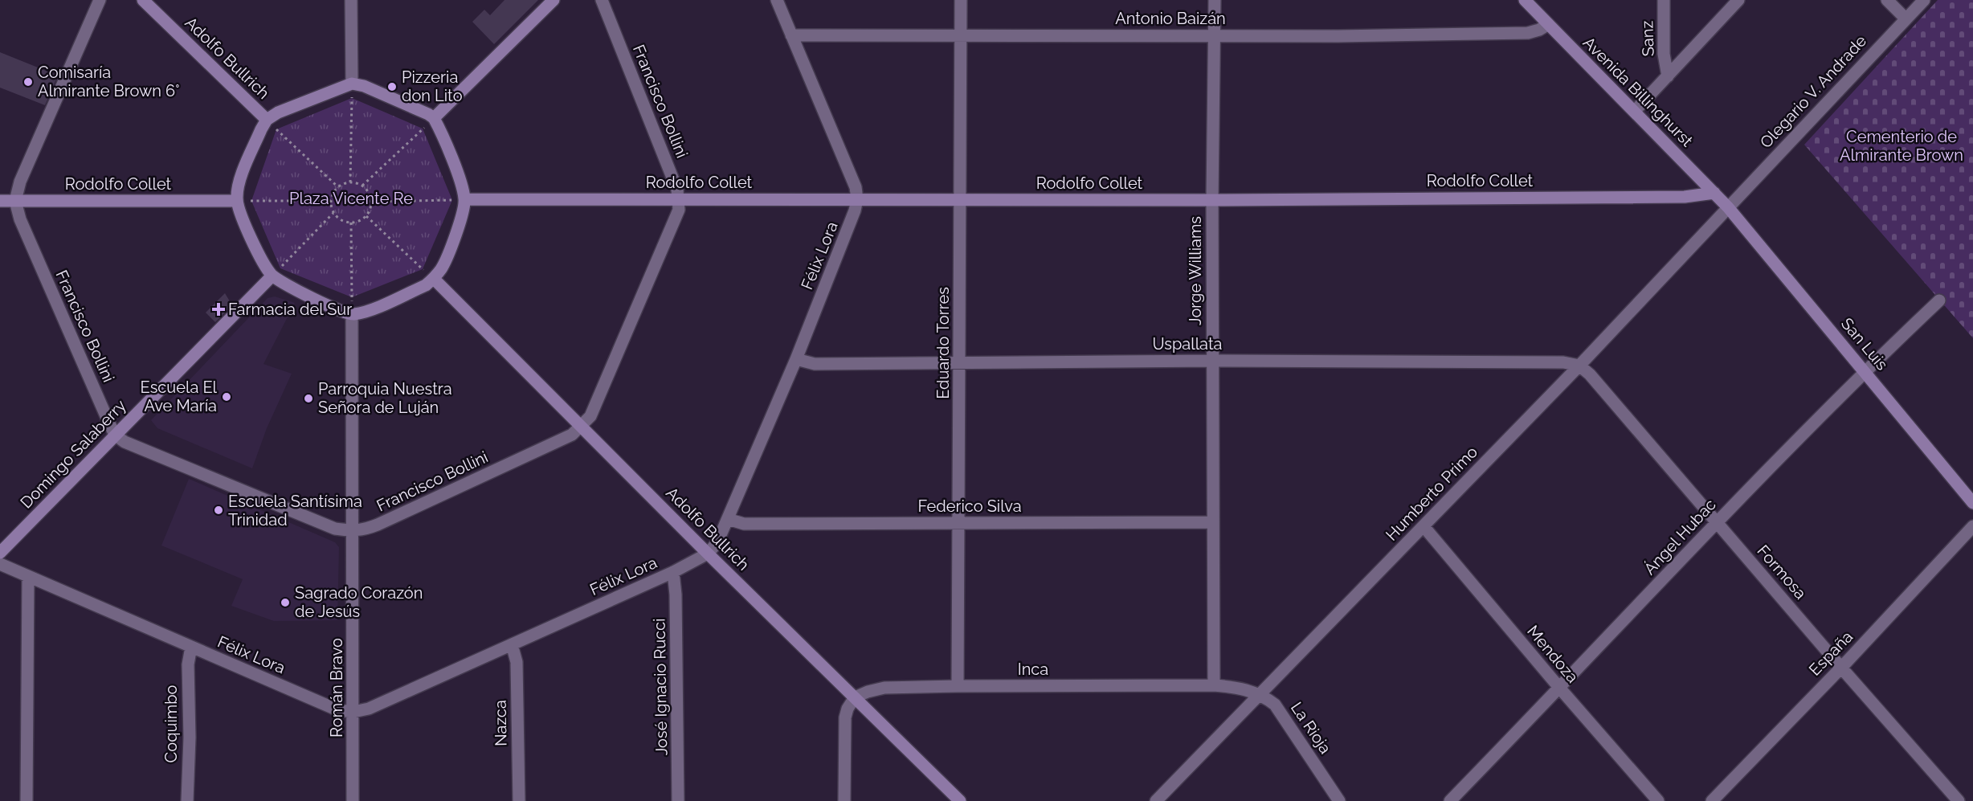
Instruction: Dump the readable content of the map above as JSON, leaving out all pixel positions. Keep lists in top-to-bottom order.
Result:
{
  "streets": {
    "street": [
      "Antonio Baizán",
      "Sanz",
      "Adolfo Bullrich",
      "Avenida Billinghurst",
      "Olegario V. Andrade",
      "Francisco Bollini",
      "Rodolfo Collet",
      "Félix Lora",
      "Jorge Williams",
      "Eduardo Torres",
      "Uspallata",
      "San Luis",
      "Domingo Salaberry",
      "Humberto Primo",
      "Federico Silva",
      "Ángel Hubac",
      "Formosa",
      "España",
      "Mendoza",
      "Inca",
      "José Ignacio Rucci",
      "Román Bravo",
      "Nazca",
      "Coquimbo",
      "La Rioja"
    ]
  },
  "crossings": [
    ["Antonio Baizán", "Avenida Billinghurst"],
    ["Antonio Baizán", "Jorge Williams"],
    ["Antonio Baizán", "Eduardo Torres"],
    ["Adolfo Bullrich", "Francisco Bollini"],
    ["Adolfo Bullrich", "Félix Lora"],
    ["Adolfo Bullrich", "Inca"],
    ["Avenida Billinghurst", "Olegario V. Andrade"],
    ["Avenida Billinghurst", "Rodolfo Collet"],
    ["Avenida Billinghurst", "San Luis"],
    ["Avenida Billinghurst", "Humberto Primo"],
    ["Olegario V. Andrade", "San Luis"],
    ["Olegario V. Andrade", "Humberto Primo"],
    ["Francisco Bollini", "Rodolfo Collet"],
    ["Francisco Bollini", "Domingo Salaberry"],
    ["Francisco Bollini", "Román Bravo"],
    ["Rodolfo Collet", "Félix Lora"],
    ["Rodolfo Collet", "Jorge Williams"],
    ["Rodolfo Collet", "Eduardo Torres"],
    ["Félix Lora", "Uspallata"],
    ["Félix Lora", "Federico Silva"],
    ["Félix Lora", "José Ignacio Rucci"],
    ["Félix Lora", "Román Bravo"],
    ["Félix Lora", "Nazca"],
    ["Félix Lora", "Coquimbo"],
    ["Jorge Williams", "Uspallata"],
    ["Jorge Williams", "Federico Silva"],
    ["Jorge Williams", "Inca"],
    ["Jorge Williams", "La Rioja"],
    ["Eduardo Torres", "Uspallata"],
    ["Eduardo Torres", "Federico Silva"],
    ["Eduardo Torres", "Inca"],
    ["Uspallata", "Humberto Primo"],
    ["Uspallata", "Formosa"],
    ["San Luis", "Humberto Primo"],
    ["San Luis", "Ángel Hubac"],
    ["Humberto Primo", "Formosa"],
    ["Humberto Primo", "Mendoza"],
    ["Humberto Primo", "La Rioja"],
    ["Ángel Hubac", "Formosa"],
    ["Ángel Hubac", "Mendoza"],
    ["Formosa", "España"],
    ["Inca", "La Rioja"]
  ],
  "parks": ["Cementerio de Almirante Brown", "Plaza Vicente Re"],
  "places": {
    "other": [
      "Comisaría Almirante Brown 6°",
      "Pizzeria don Lito",
      "Escuela El Ave María",
      "Parroquia Nuestra Señora de Luján",
      "Escuela Santísima Trinidad",
      "Sagrado Corazón de Jesús"
    ],
    "health": ["Farmacia del Sur"]
  }
}
